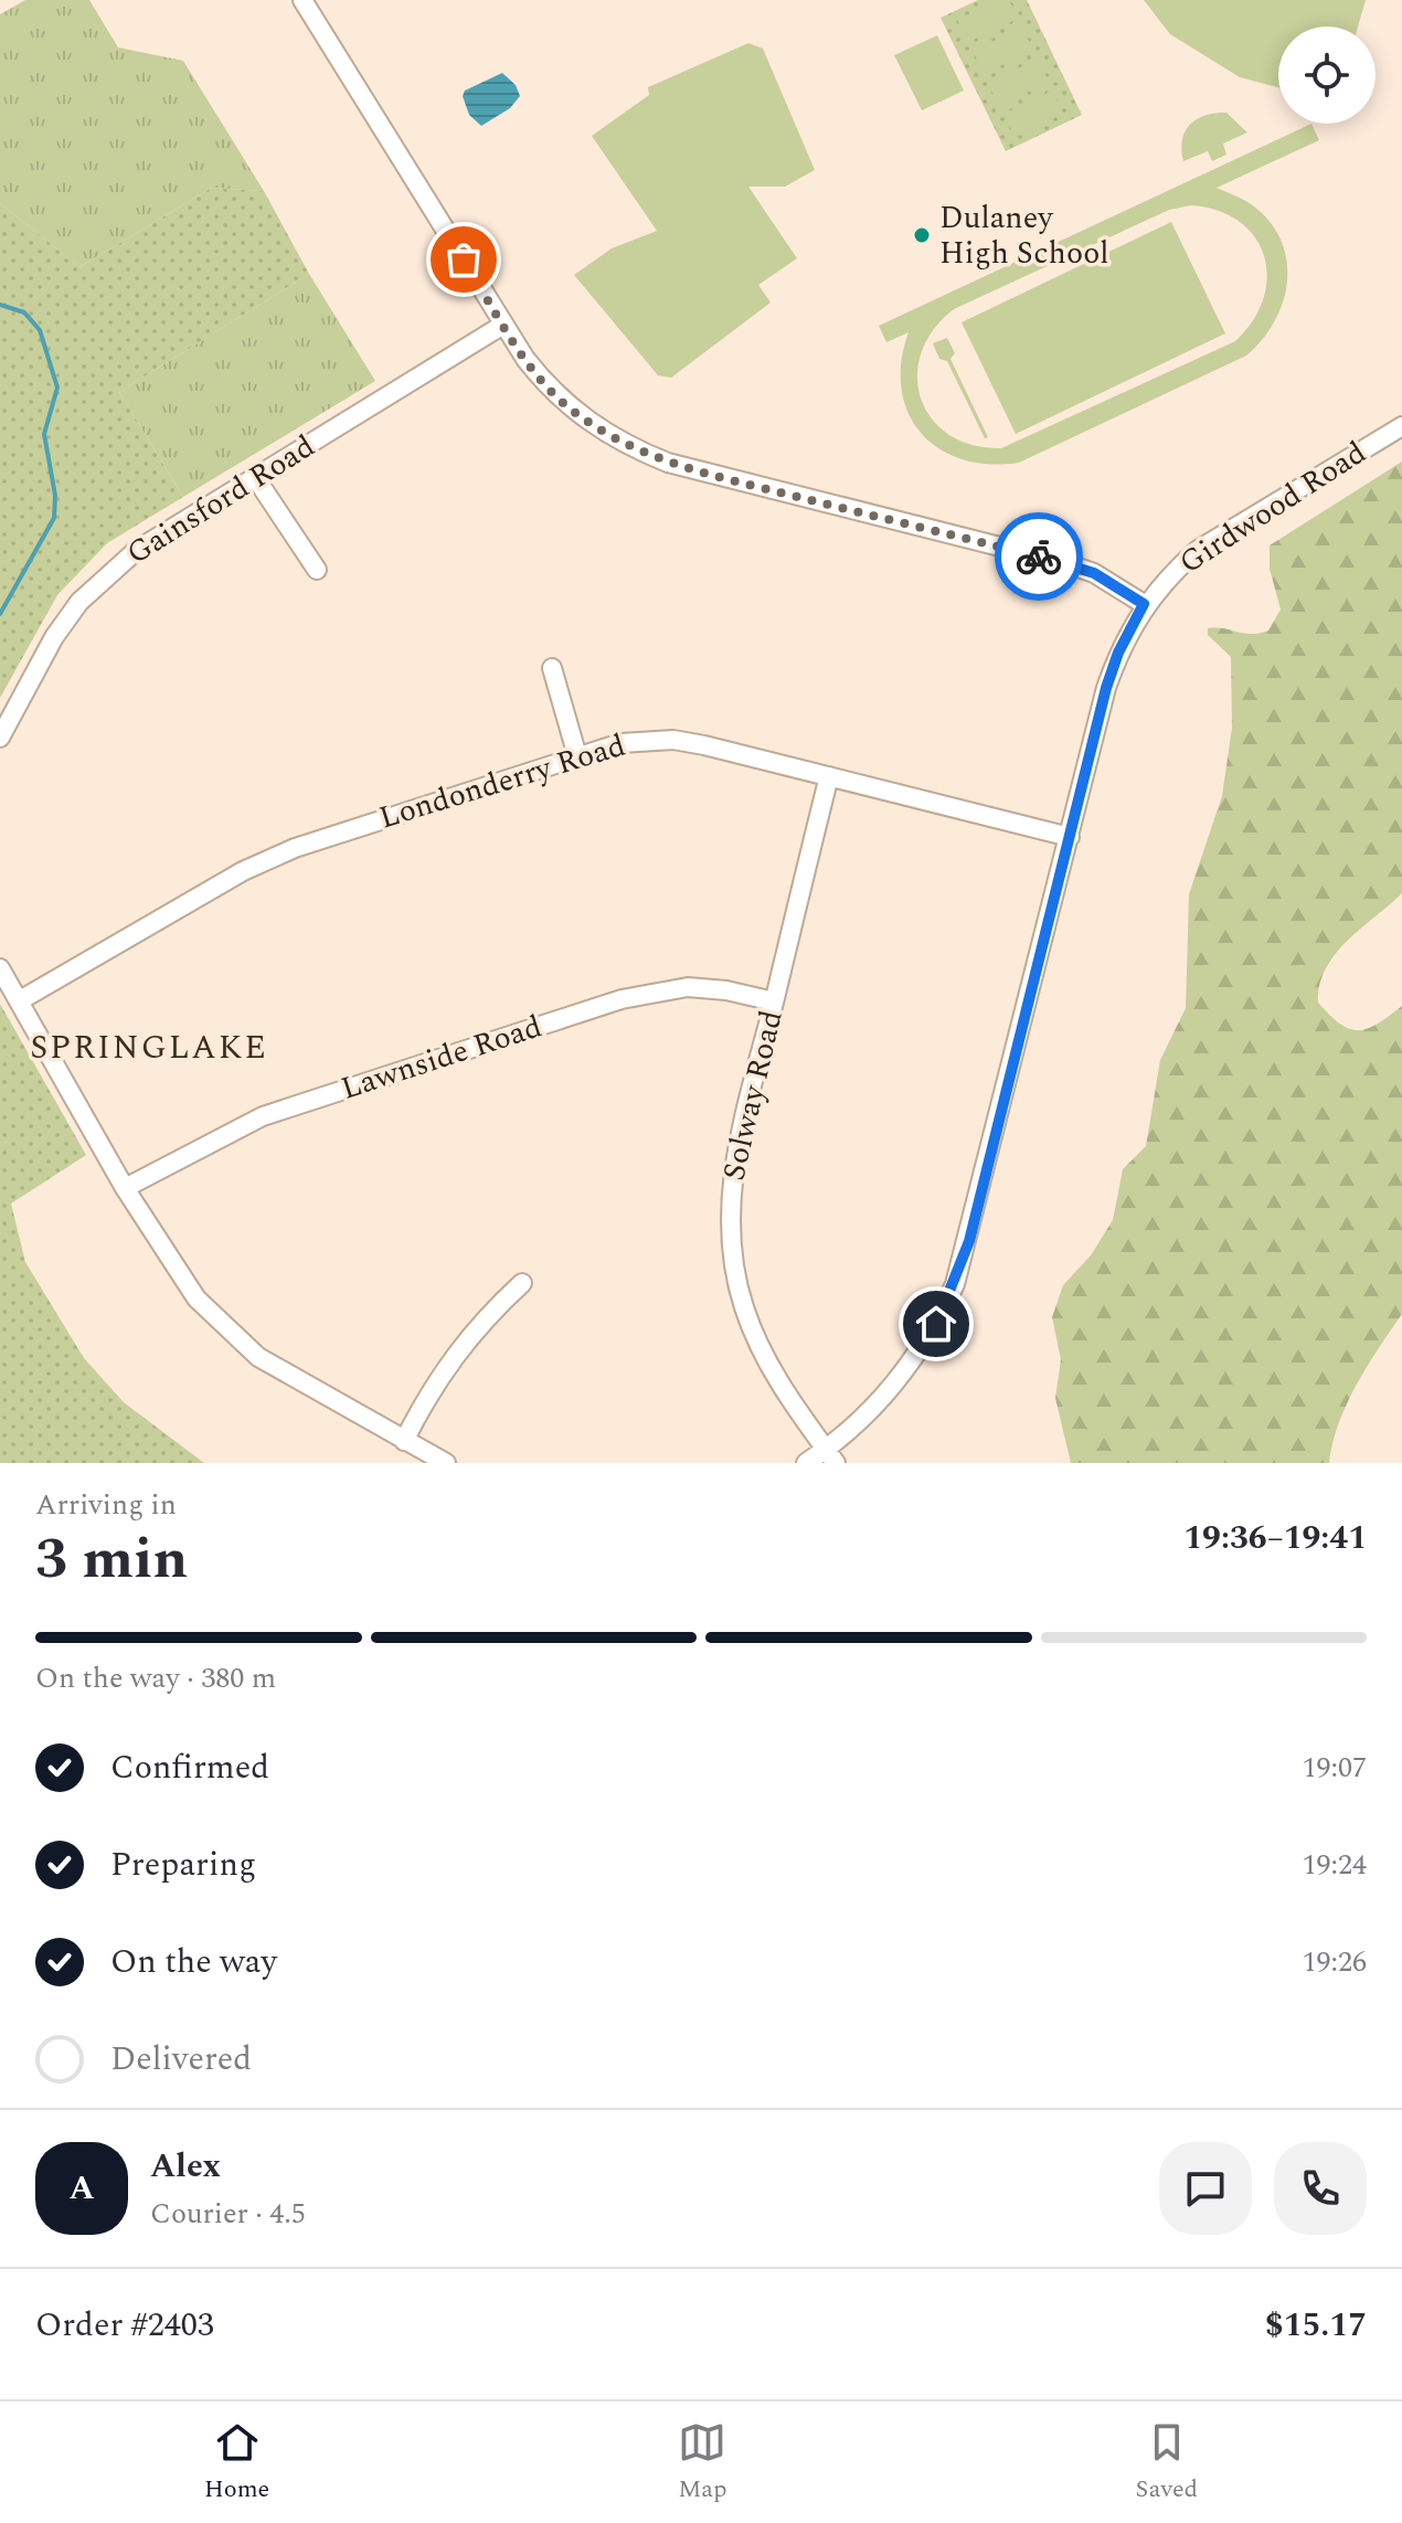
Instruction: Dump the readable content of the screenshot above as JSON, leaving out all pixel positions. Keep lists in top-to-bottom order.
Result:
{
  "streets": {
    "street": [
      "Gainsford Road",
      "Girdwood Road",
      "Londonderry Road",
      "Lawnside Road",
      "Solway Road"
    ]
  },
  "crossings": [
    ["Girdwood Road", "Londonderry Road"],
    ["Girdwood Road", "Solway Road"],
    ["Londonderry Road", "Solway Road"],
    ["Lawnside Road", "Solway Road"]
  ],
  "districts": ["SPRINGLAKE"],
  "places": ["Dulaney High School"],
  "page": {
    "heading": ["3 min", "Arriving in", "19:36–19:41"],
    "panel": [
      "Alex",
      "Courier · 4.5",
      "Order #2403",
      "$15.17"
    ],
    "bar": "On the way · 380 m",
    "list": [
      ["Confirmed", "19:07"],
      ["Preparing", "19:24"],
      ["On the way", "19:26"],
      "Delivered"
    ],
    "round": "A",
    "tabs": ["Home", "Map", "Saved"]
  }
}
